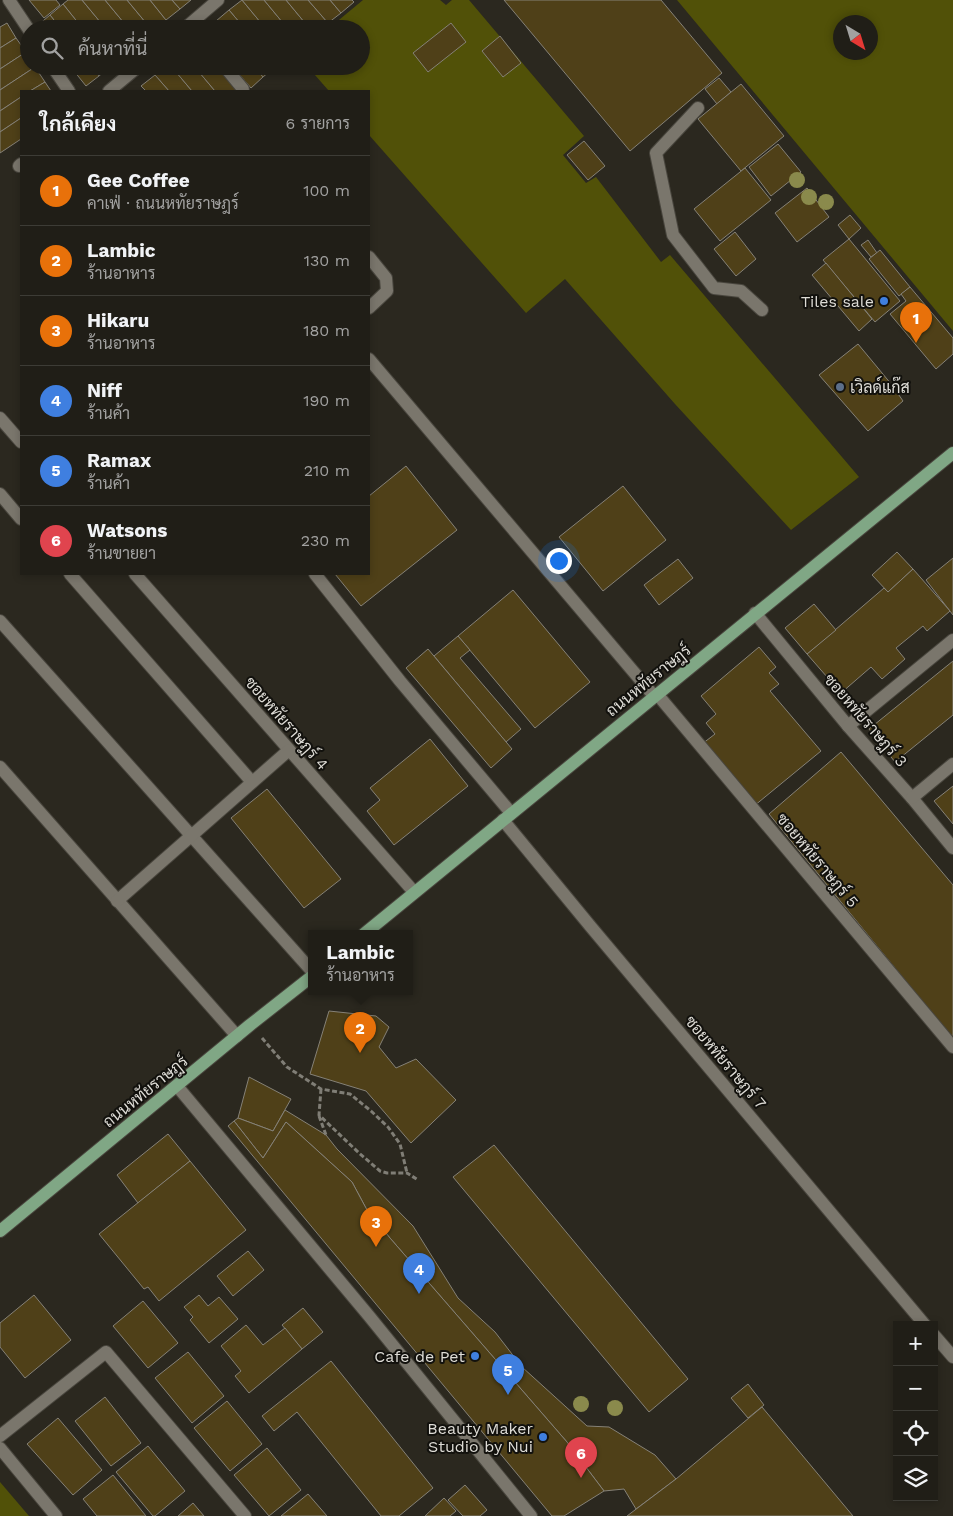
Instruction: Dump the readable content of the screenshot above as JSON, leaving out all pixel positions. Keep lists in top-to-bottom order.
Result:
{
  "streets": {
    "main road": ["ถนนหทัยราษฎร์"],
    "street": [
      "ซอยหทัยราษฎร์ 3",
      "ซอยหทัยราษฎร์ 4",
      "ซอยหทัยราษฎร์ 5",
      "ซอยหทัยราษฎร์ 7"
    ]
  },
  "crossings": [
    ["ถนนหทัยราษฎร์", "ซอยหทัยราษฎร์ 3"],
    ["ถนนหทัยราษฎร์", "ซอยหทัยราษฎร์ 4"],
    ["ถนนหทัยราษฎร์", "ซอยหทัยราษฎร์ 5"],
    ["ถนนหทัยราษฎร์", "ซอยหทัยราษฎร์ 7"]
  ],
  "places": [
    "Tiles sale",
    "เวิลด์แก๊ส",
    "Cafe de Pet",
    "Beauty Maker Studio by Nui"
  ],
  "north": "bottom right",
  "page": {
    "search": "ค้นหาที่นี่",
    "heading": ["ใกล้เคียง", "6 รายการ"],
    "list": [
      {
        "mark": "1",
        "name": "Gee Coffee",
        "note": "คาเฟ่ · ถนนหทัยราษฎร์",
        "value": "100 m"
      },
      {
        "mark": "2",
        "name": "Lambic",
        "note": "ร้านอาหาร",
        "value": "130 m"
      },
      {
        "mark": "3",
        "name": "Hikaru",
        "note": "ร้านอาหาร",
        "value": "180 m"
      },
      {
        "mark": "4",
        "name": "Niff",
        "note": "ร้านค้า",
        "value": "190 m"
      },
      {
        "mark": "5",
        "name": "Ramax",
        "note": "ร้านค้า",
        "value": "210 m"
      },
      {
        "mark": "6",
        "name": "Watsons",
        "note": "ร้านขายยา",
        "value": "230 m"
      }
    ],
    "pins": [
      "1",
      "2",
      "3",
      "4",
      "5",
      "6"
    ],
    "popup": ["Lambic", "ร้านอาหาร"],
    "map_buttons": ["+", "−"]
  }
}
